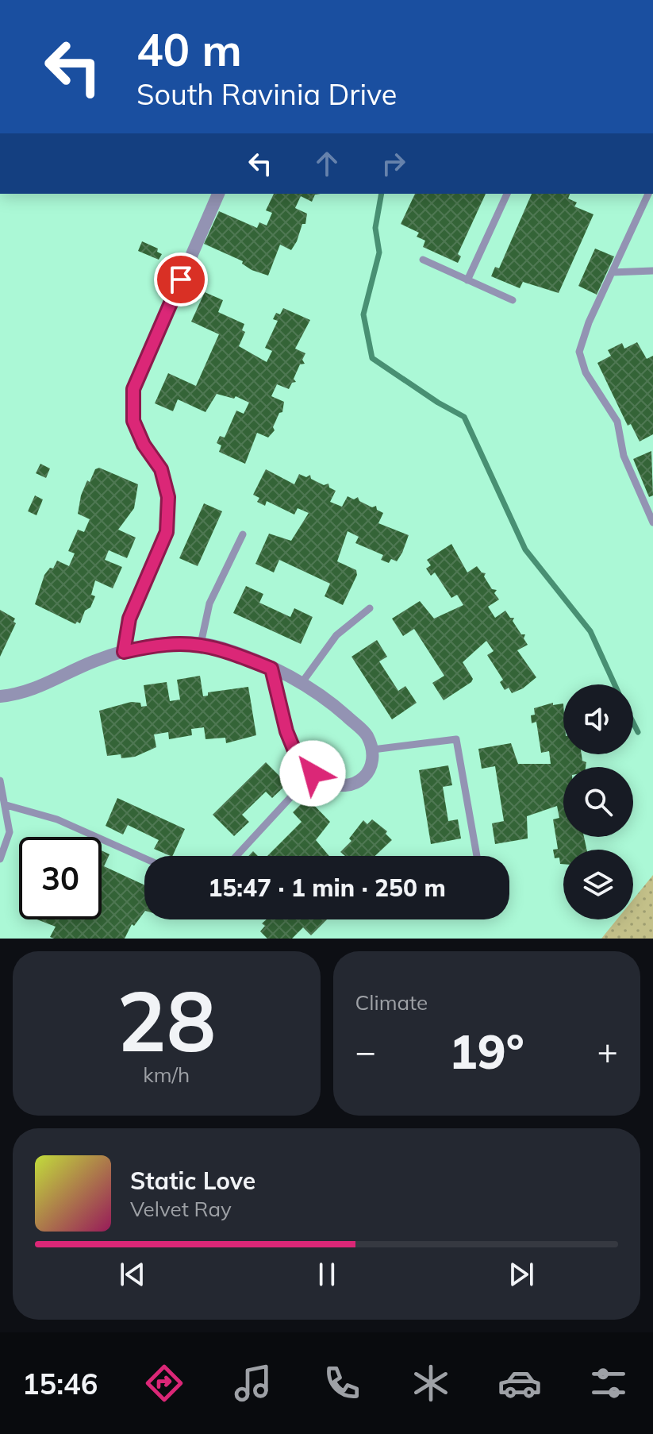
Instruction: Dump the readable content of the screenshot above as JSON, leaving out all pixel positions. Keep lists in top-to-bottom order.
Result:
{
  "page": {
    "turn": ["40 m", "South Ravinia Drive"],
    "limit": "30",
    "trip": "15:47 · 1 min · 250 m",
    "tile": [
      ["28", "km/h"],
      "Climate"
    ],
    "heat": ["−", "19°", "+"],
    "song": ["Static Love", "Velvet Ray"],
    "tabs": "15:46"
  }
}
